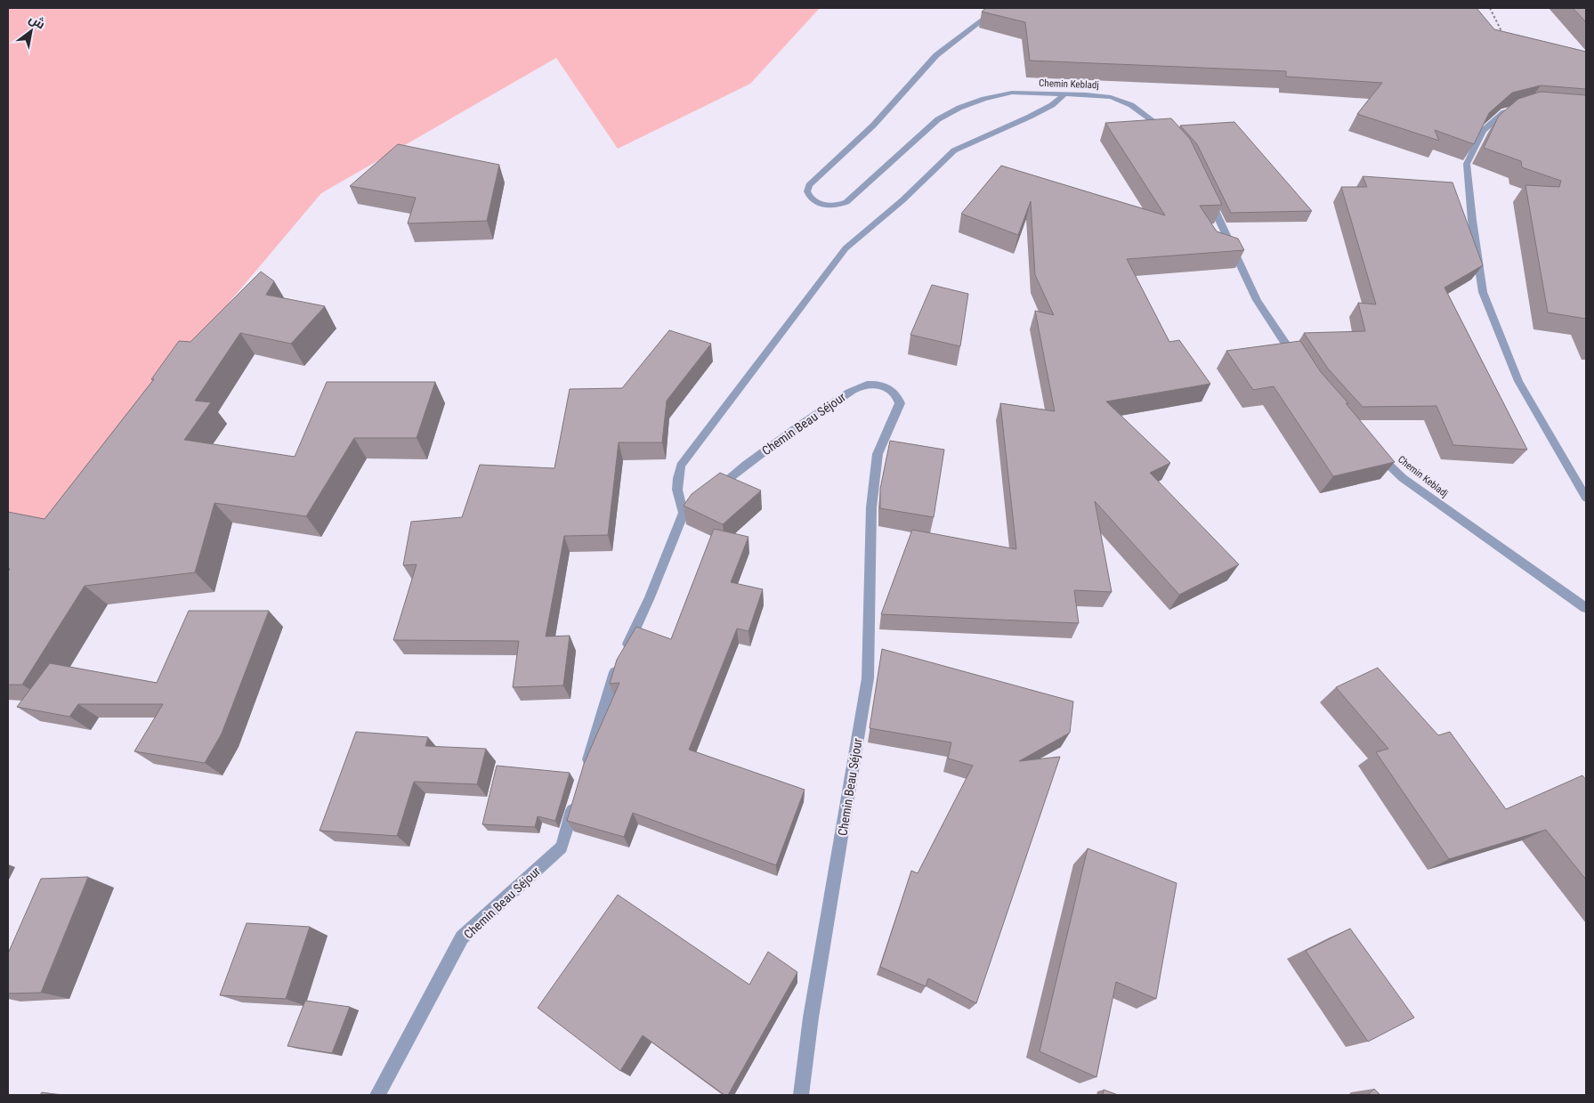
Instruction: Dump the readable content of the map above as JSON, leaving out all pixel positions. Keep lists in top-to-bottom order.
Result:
{
  "streets": {
    "street": ["Chemin Kebladj", "Chemin Beau Séjour"]
  },
  "north": "top right"
}
